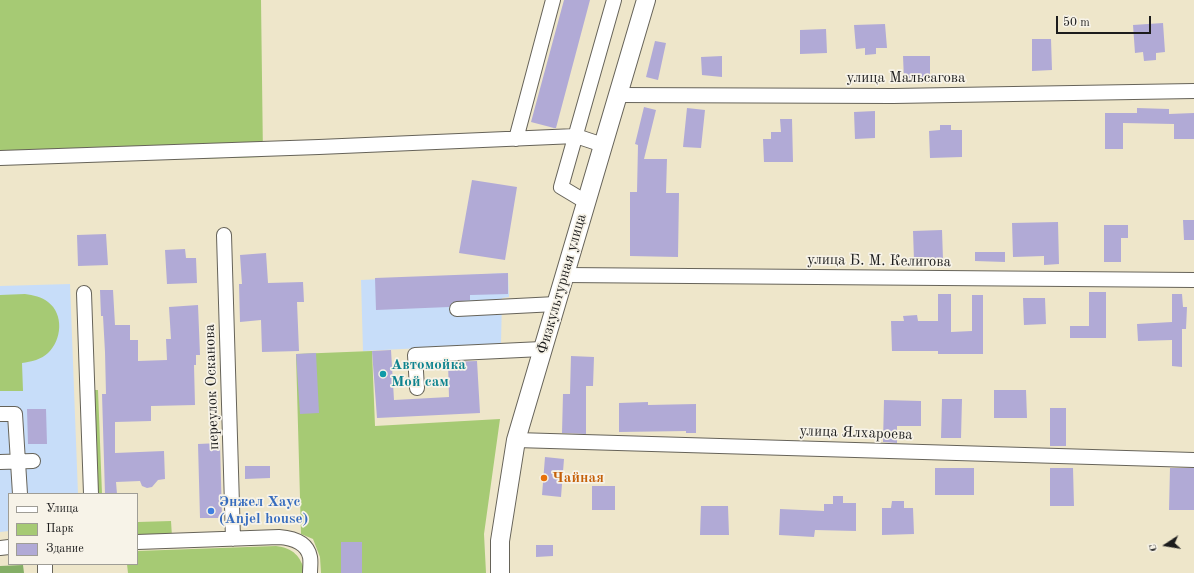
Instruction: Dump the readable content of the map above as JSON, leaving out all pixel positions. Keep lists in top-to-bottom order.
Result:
{
  "streets": {
    "main road": ["Физкультурная улица"],
    "street": [
      "улица Мальсагова",
      "улица Б. М. Келигова",
      "переулок Осканова",
      "улица Ялхароева"
    ]
  },
  "crossings": [
    ["улица Мальсагова", "Физкультурная улица"],
    ["улица Б. М. Келигова", "Физкультурная улица"],
    ["Физкультурная улица", "улица Ялхароева"]
  ],
  "places": ["Автомойка Мой сам", "Чайная", "Энжел Хаус (Anjel house)"],
  "legend": ["Улица", "Парк", "Здание"],
  "scale_bar": "50 m",
  "north": "left"
}
